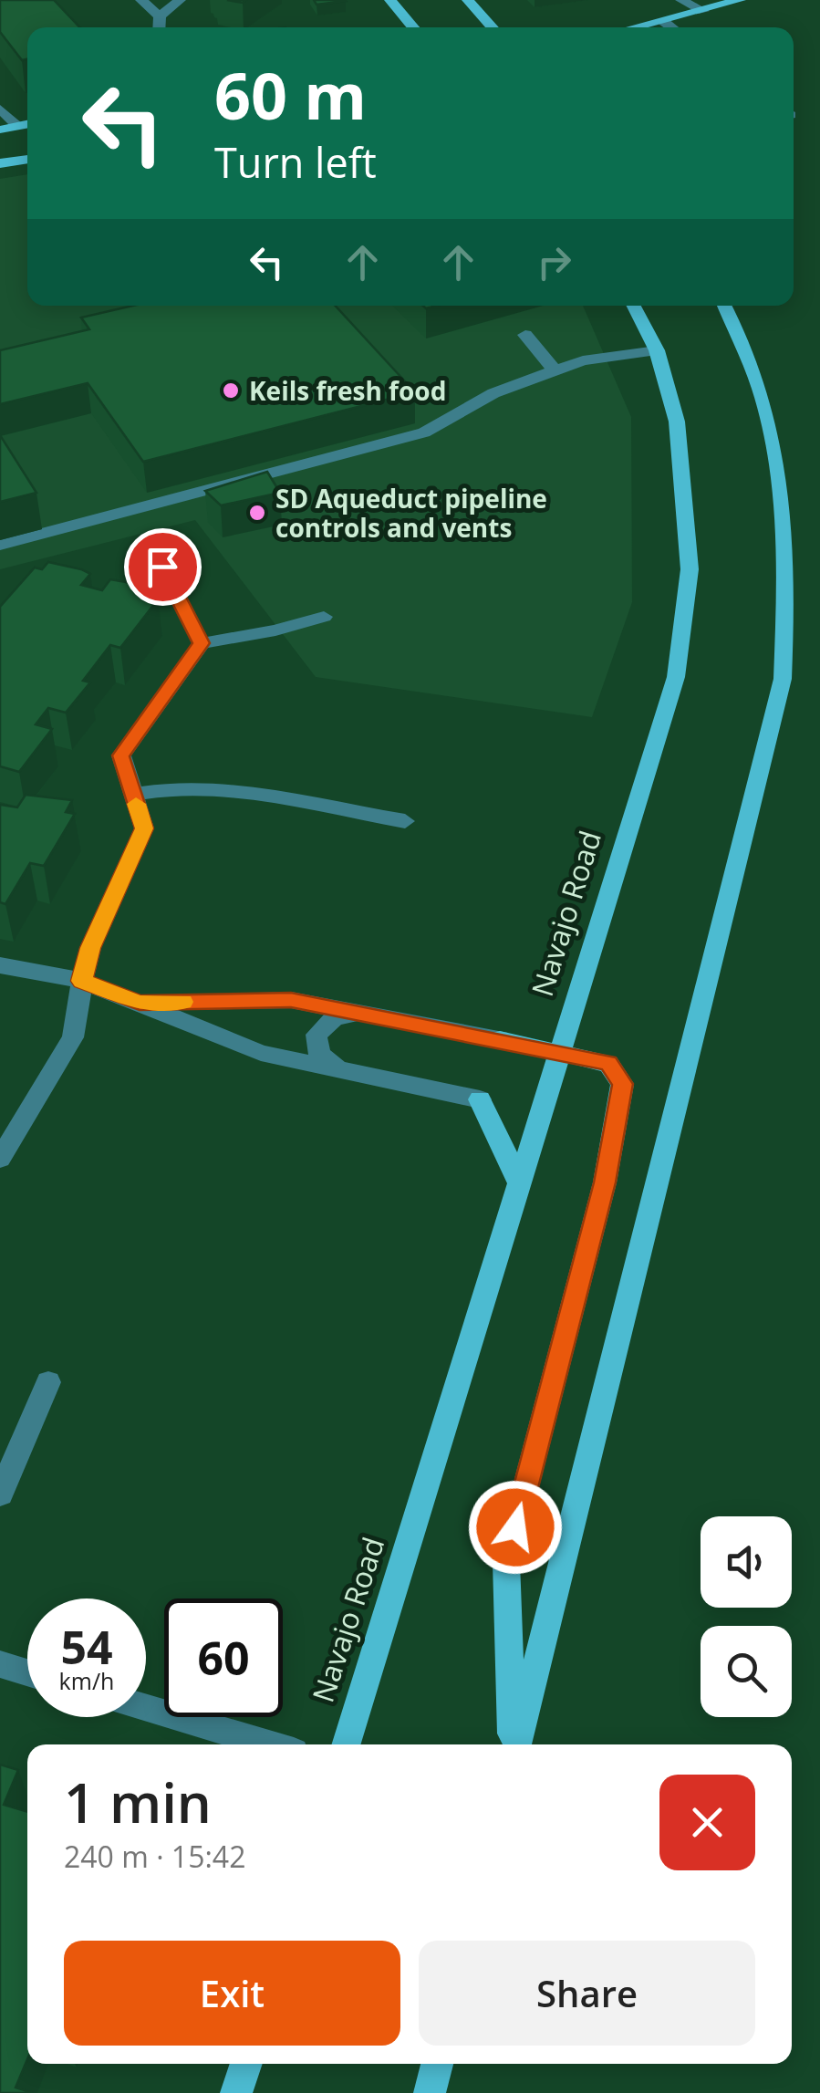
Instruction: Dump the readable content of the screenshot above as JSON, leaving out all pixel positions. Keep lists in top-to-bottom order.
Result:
{
  "streets": {
    "main road": ["Navajo Road"]
  },
  "places": ["Keils fresh food", "SD Aqueduct pipeline controls and vents"],
  "page": {
    "turn": ["60 m", "Turn left"],
    "speed": "54 km/h",
    "limit": "60",
    "heading": ["1 min", "240 m · 15:42"],
    "buttons": ["Exit", "Share"]
  }
}
